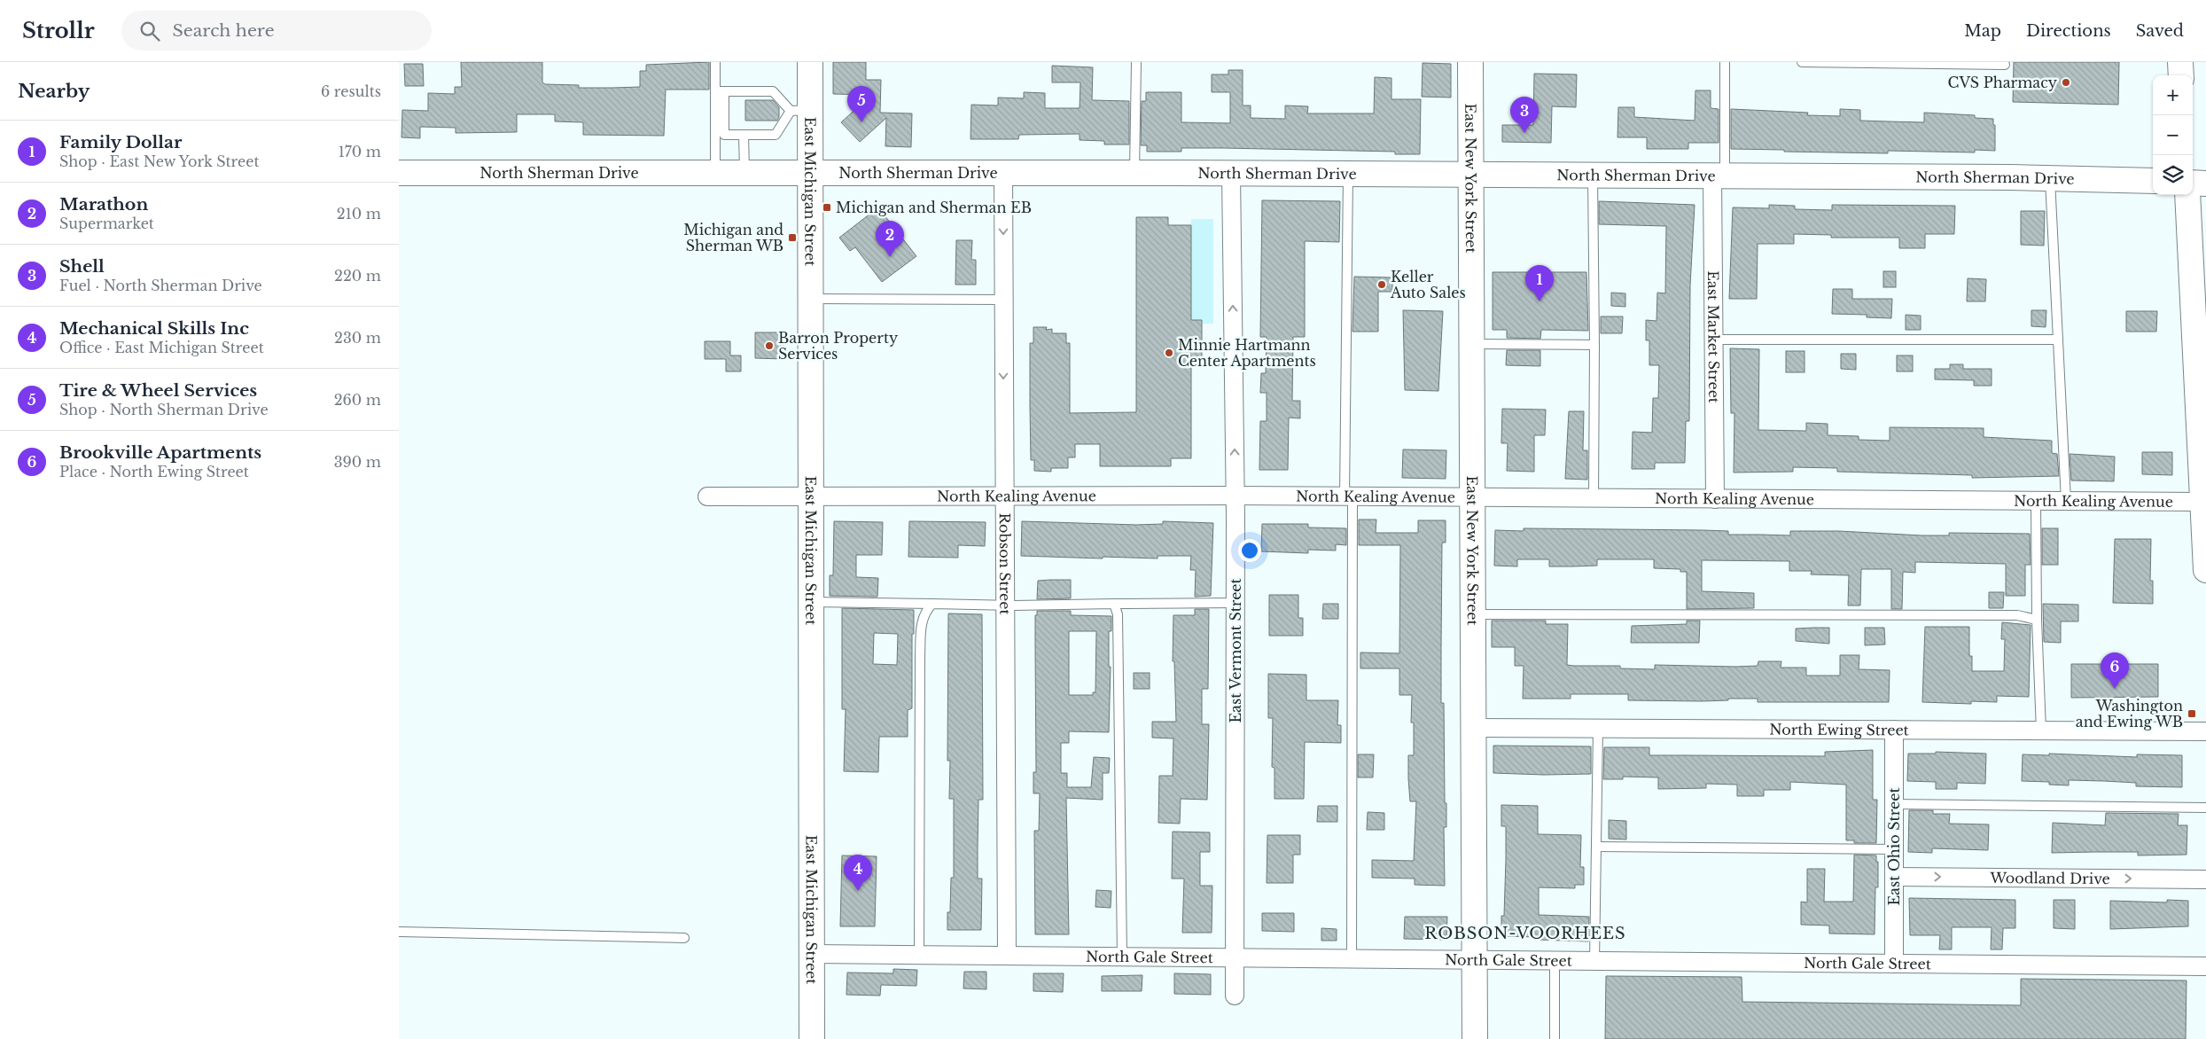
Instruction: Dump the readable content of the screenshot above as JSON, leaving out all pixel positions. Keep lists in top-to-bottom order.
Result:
{
  "streets": {
    "main road": ["North Sherman Drive", "East New York Street", "East Michigan Street"],
    "street": [
      "East Market Street",
      "North Kealing Avenue",
      "Robson Street",
      "East Vermont Street",
      "North Ewing Street",
      "East Ohio Street",
      "Woodland Drive",
      "North Gale Street"
    ]
  },
  "crossings": [
    ["North Sherman Drive", "East New York Street"],
    ["North Sherman Drive", "East Michigan Street"],
    ["North Sherman Drive", "East Market Street"],
    ["North Sherman Drive", "Robson Street"],
    ["North Sherman Drive", "East Vermont Street"],
    ["East New York Street", "North Kealing Avenue"],
    ["East New York Street", "North Ewing Street"],
    ["East New York Street", "North Gale Street"],
    ["East Michigan Street", "North Kealing Avenue"],
    ["East Michigan Street", "North Gale Street"],
    ["East Market Street", "North Kealing Avenue"],
    ["North Kealing Avenue", "Robson Street"],
    ["North Kealing Avenue", "East Vermont Street"],
    ["Robson Street", "North Gale Street"],
    ["East Vermont Street", "North Gale Street"],
    ["North Ewing Street", "East Ohio Street"],
    ["East Ohio Street", "Woodland Drive"],
    ["East Ohio Street", "North Gale Street"]
  ],
  "one_way": ["Robson Street", "East Vermont Street", "Woodland Drive"],
  "districts": ["ROBSON-VOORHEES"],
  "places": {
    "other": [
      "CVS Pharmacy",
      "Keller Auto Sales",
      "Barron Property Services",
      "Minnie Hartmann Center Apartments"
    ],
    "transit": ["Michigan and Sherman EB", "Michigan and Sherman WB", "Washington and Ewing WB"]
  },
  "page": {
    "header": "Strollr",
    "search": "Search here",
    "nav": ["Map", "Directions", "Saved"],
    "heading": ["Nearby", "6 results"],
    "map_buttons": ["+", "−"],
    "pins": [
      "5",
      "3",
      "2",
      "1",
      "6",
      "4"
    ],
    "list": [
      {
        "mark": "1",
        "name": "Family Dollar",
        "note": "Shop · East New York Street",
        "value": "170 m"
      },
      {
        "mark": "2",
        "name": "Marathon",
        "note": "Supermarket",
        "value": "210 m"
      },
      {
        "mark": "3",
        "name": "Shell",
        "note": "Fuel · North Sherman Drive",
        "value": "220 m"
      },
      {
        "mark": "4",
        "name": "Mechanical Skills Inc",
        "note": "Office · East Michigan Street",
        "value": "230 m"
      },
      {
        "mark": "5",
        "name": "Tire & Wheel Services",
        "note": "Shop · North Sherman Drive",
        "value": "260 m"
      },
      {
        "mark": "6",
        "name": "Brookville Apartments",
        "note": "Place · North Ewing Street",
        "value": "390 m"
      }
    ]
  }
}
